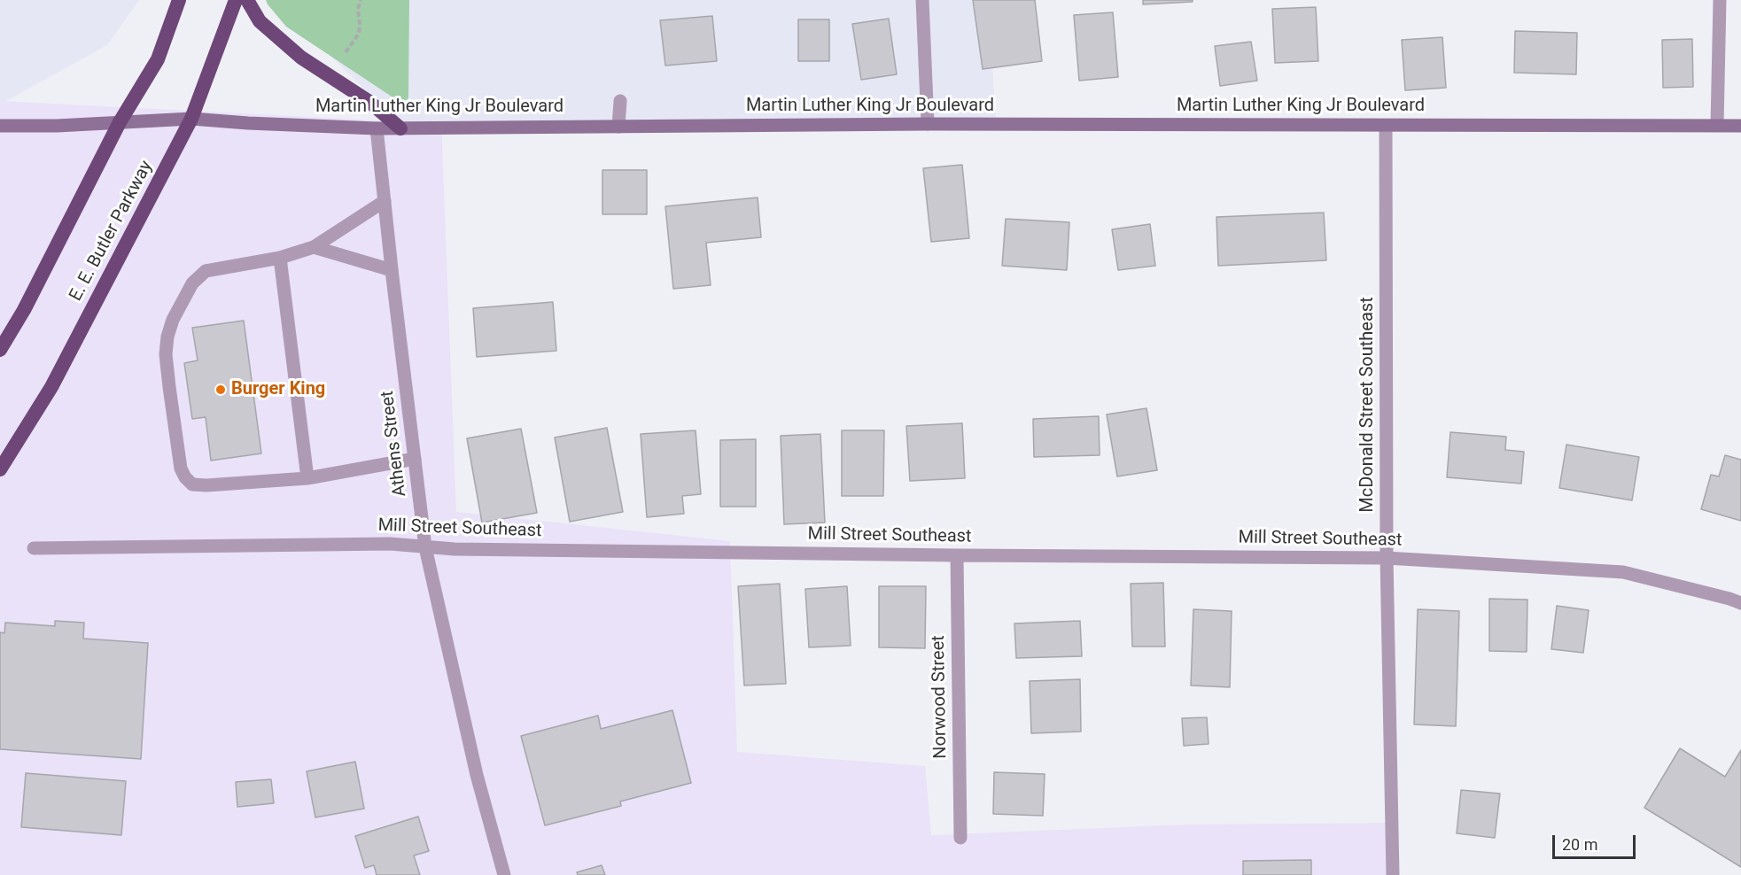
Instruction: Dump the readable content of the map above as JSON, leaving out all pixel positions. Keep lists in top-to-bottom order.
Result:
{
  "streets": {
    "highway": ["E. E. Butler Parkway"],
    "main road": ["Martin Luther King Jr Boulevard"],
    "street": [
      "McDonald Street Southeast",
      "Athens Street",
      "Mill Street Southeast",
      "Norwood Street"
    ]
  },
  "crossings": [
    ["Martin Luther King Jr Boulevard", "E. E. Butler Parkway"],
    ["Martin Luther King Jr Boulevard", "McDonald Street Southeast"],
    ["Martin Luther King Jr Boulevard", "Athens Street"],
    ["McDonald Street Southeast", "Mill Street Southeast"],
    ["Athens Street", "Mill Street Southeast"],
    ["Mill Street Southeast", "Norwood Street"]
  ],
  "places": ["Burger King"],
  "scale_bar": "20 m"
}
